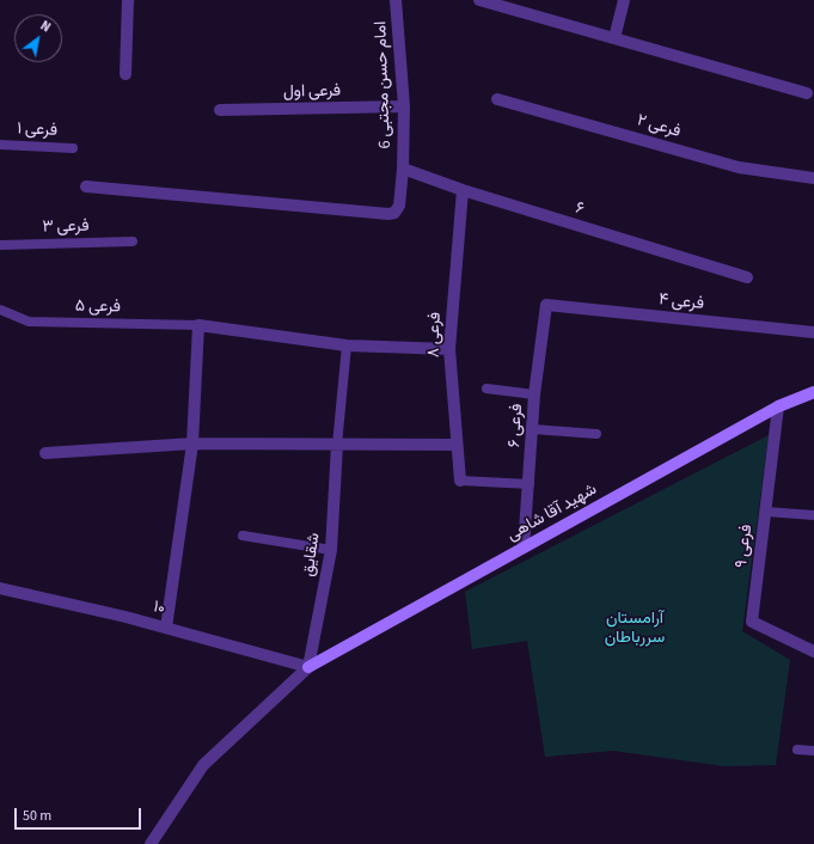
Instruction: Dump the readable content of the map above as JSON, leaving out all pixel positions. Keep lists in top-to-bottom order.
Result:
{
  "streets": {
    "street": [
      "امام حسن مجتبی 6",
      "فرعی اول",
      "فرعی ۲",
      "۶",
      "فرعی ۴",
      "فرعی ۸",
      "فرعی ۶",
      "شهید آقا شاهی",
      "فرعی ۹",
      "شقایق",
      "۱۰"
    ],
    "lane": ["فرعی ۱", "فرعی ۳", "فرعی ۵"]
  },
  "crossings": [
    ["امام حسن مجتبی 6", "فرعی اول"],
    ["امام حسن مجتبی 6", "۶"],
    ["۶", "فرعی ۸"],
    ["فرعی ۴", "فرعی ۶"],
    ["فرعی ۶", "شهید آقا شاهی"],
    ["شهید آقا شاهی", "فرعی ۹"],
    ["شهید آقا شاهی", "شقایق"],
    ["شهید آقا شاهی", "۱۰"],
    ["شقایق", "۱۰"]
  ],
  "parks": ["آرامستان سررباطان"],
  "scale_bar": "50 m",
  "north": "top right"
}
